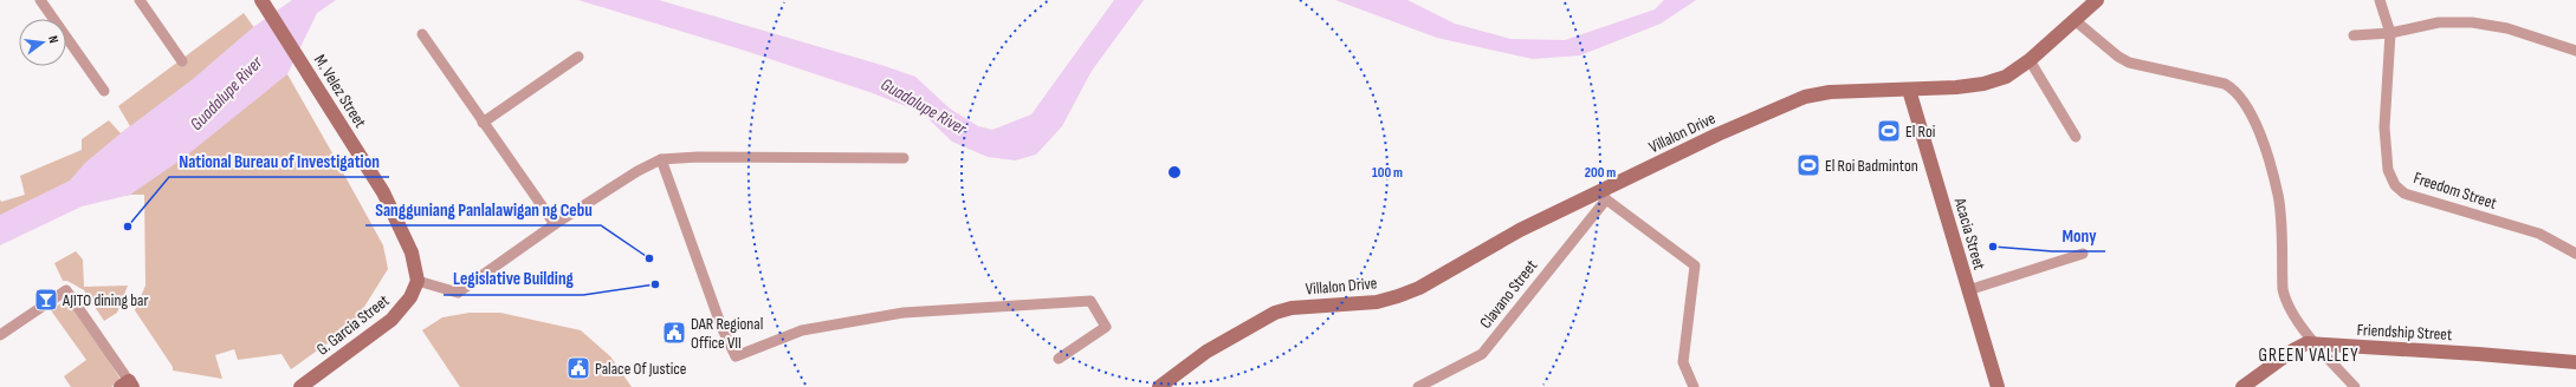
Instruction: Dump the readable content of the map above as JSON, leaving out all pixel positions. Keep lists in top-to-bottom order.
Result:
{
  "streets": {
    "street": [
      "M. Velez Street",
      "Villalon Drive",
      "Freedom Street",
      "Acacia Street",
      "Clavano Street",
      "G. Garcia Street",
      "Friendship Street"
    ]
  },
  "crossings": [
    ["M. Velez Street", "G. Garcia Street"],
    ["Villalon Drive", "Acacia Street"],
    ["Villalon Drive", "Clavano Street"]
  ],
  "districts": ["GREEN VALLEY"],
  "water": ["Guadalupe River"],
  "places": {
    "sports": ["El Roi", "El Roi Badminton"],
    "other": [
      "National Bureau of Investigation",
      "Mony",
      "Sangguniang Panlalawigan ng Cebu",
      "Legislative Building"
    ],
    "bar": ["AJITO dining bar"],
    "public building": ["DAR Regional Office VII", "Palace Of Justice"]
  },
  "north": "right",
  "rings": ["100 m", "200 m"]
}
